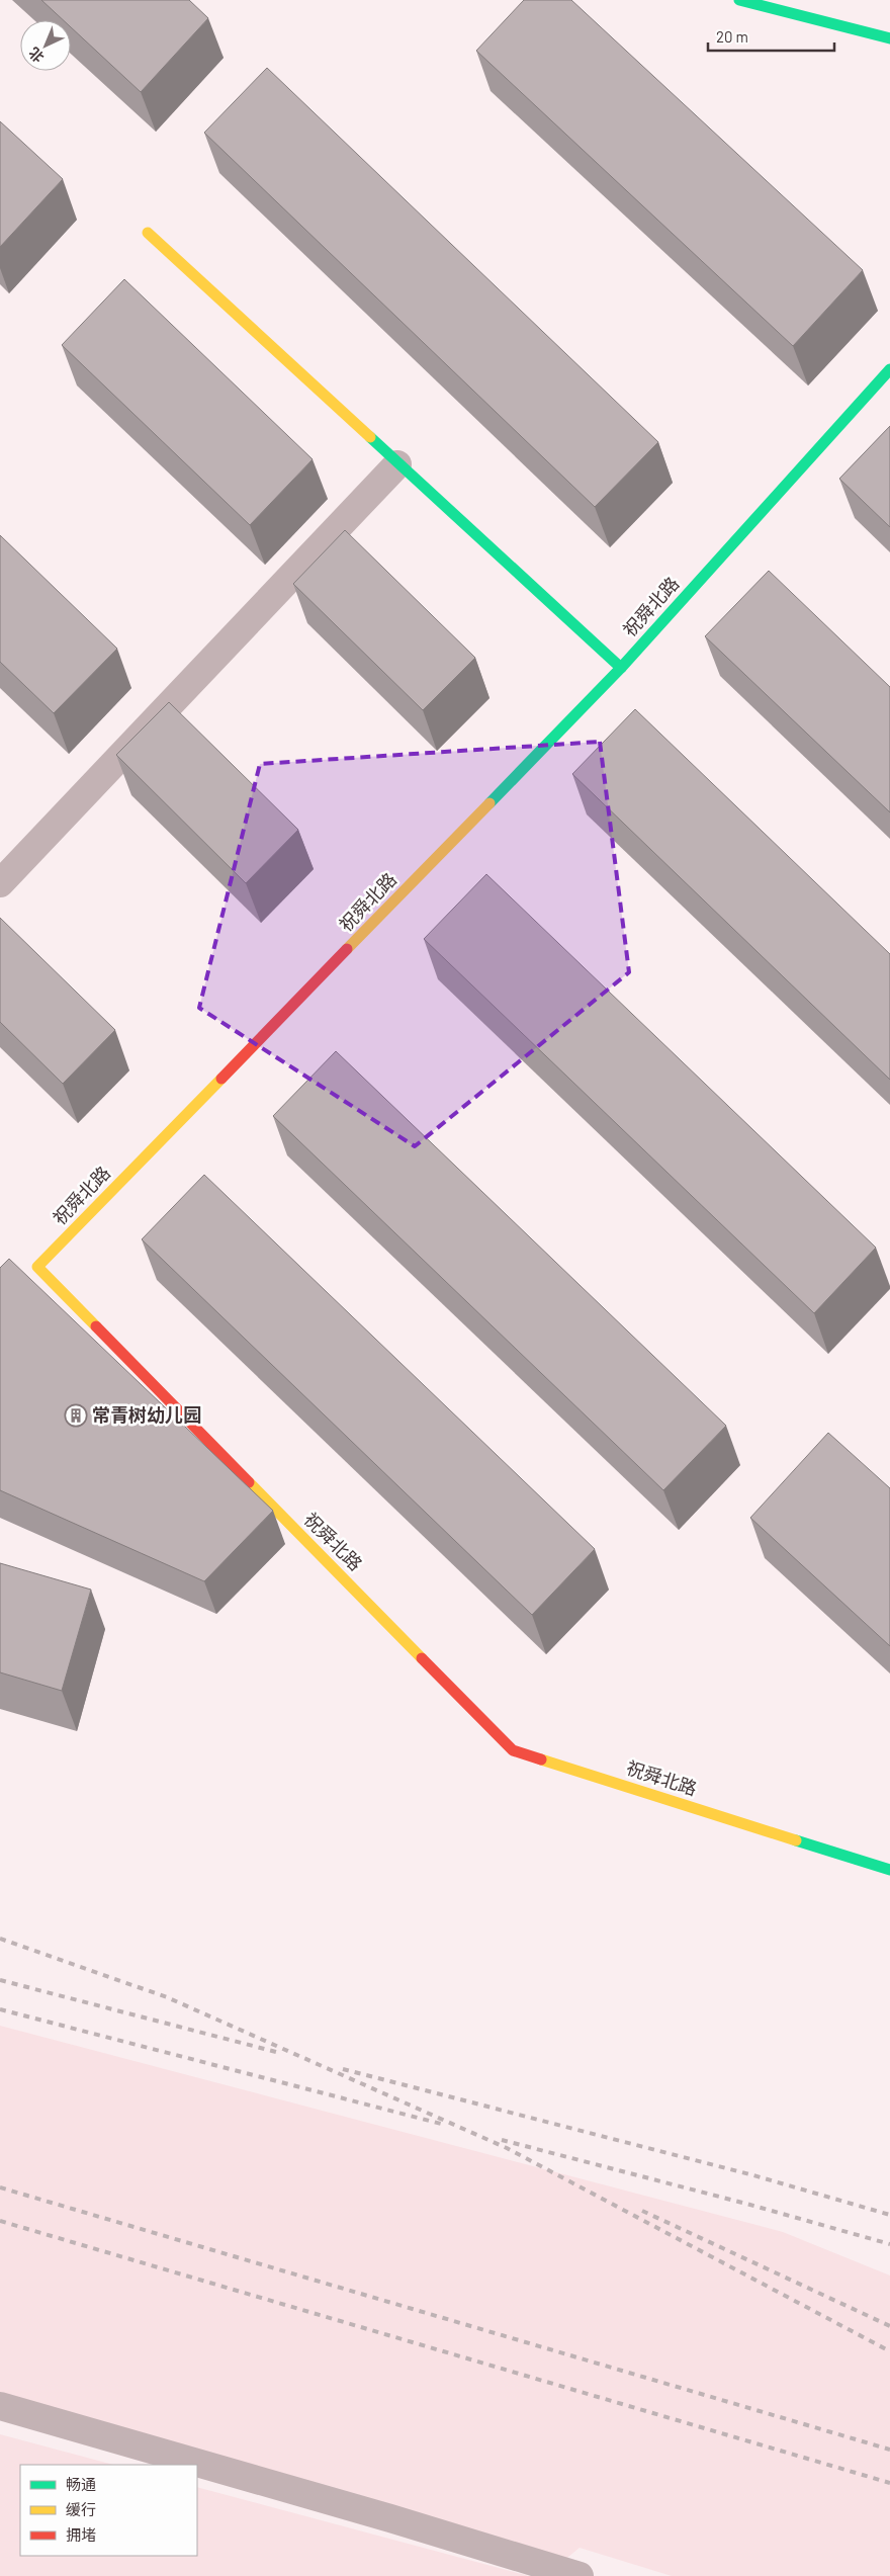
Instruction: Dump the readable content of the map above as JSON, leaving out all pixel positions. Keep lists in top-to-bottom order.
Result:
{
  "streets": {
    "street": ["祝舜北路"]
  },
  "places": {
    "building": ["常青树幼儿园"]
  },
  "legend": ["畅通", "缓行", "拥堵"],
  "scale_bar": "20 m",
  "north": "bottom left"
}
